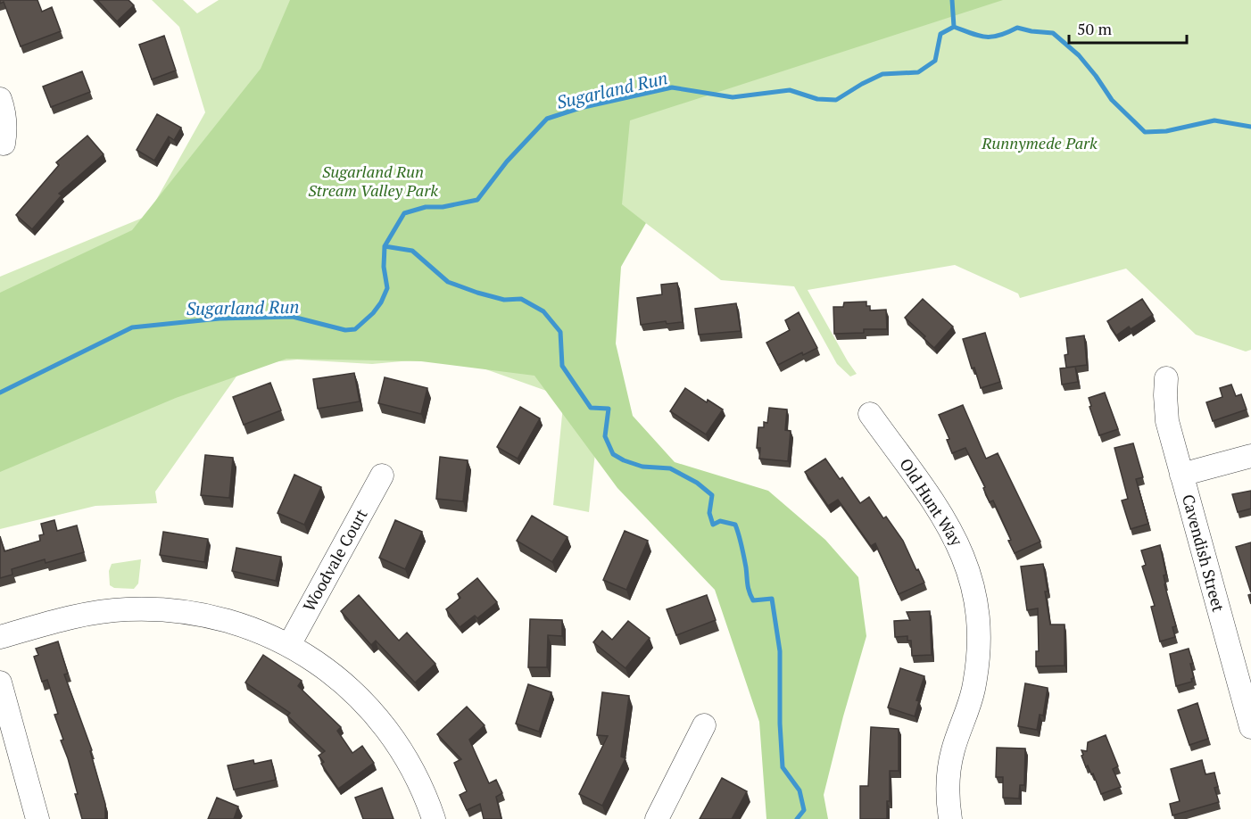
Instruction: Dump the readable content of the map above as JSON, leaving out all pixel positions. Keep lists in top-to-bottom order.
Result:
{
  "streets": {
    "street": ["Old Hunt Way", "Cavendish Street", "Woodvale Court"]
  },
  "water": ["Sugarland Run"],
  "parks": ["Runnymede Park", "Sugarland Run Stream Valley Park"],
  "scale_bar": "50 m"
}
